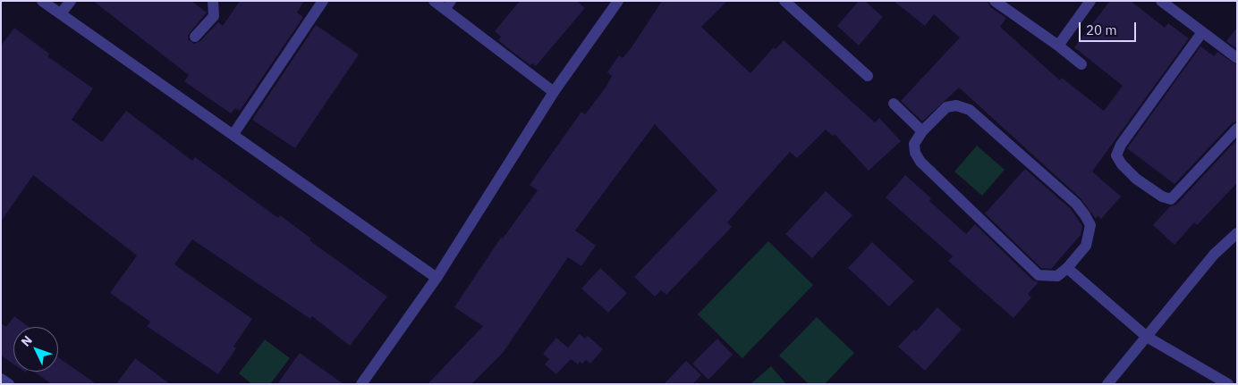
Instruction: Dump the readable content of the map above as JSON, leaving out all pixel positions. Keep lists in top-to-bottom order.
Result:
{
  "scale_bar": "20 m",
  "north": "top left"
}
